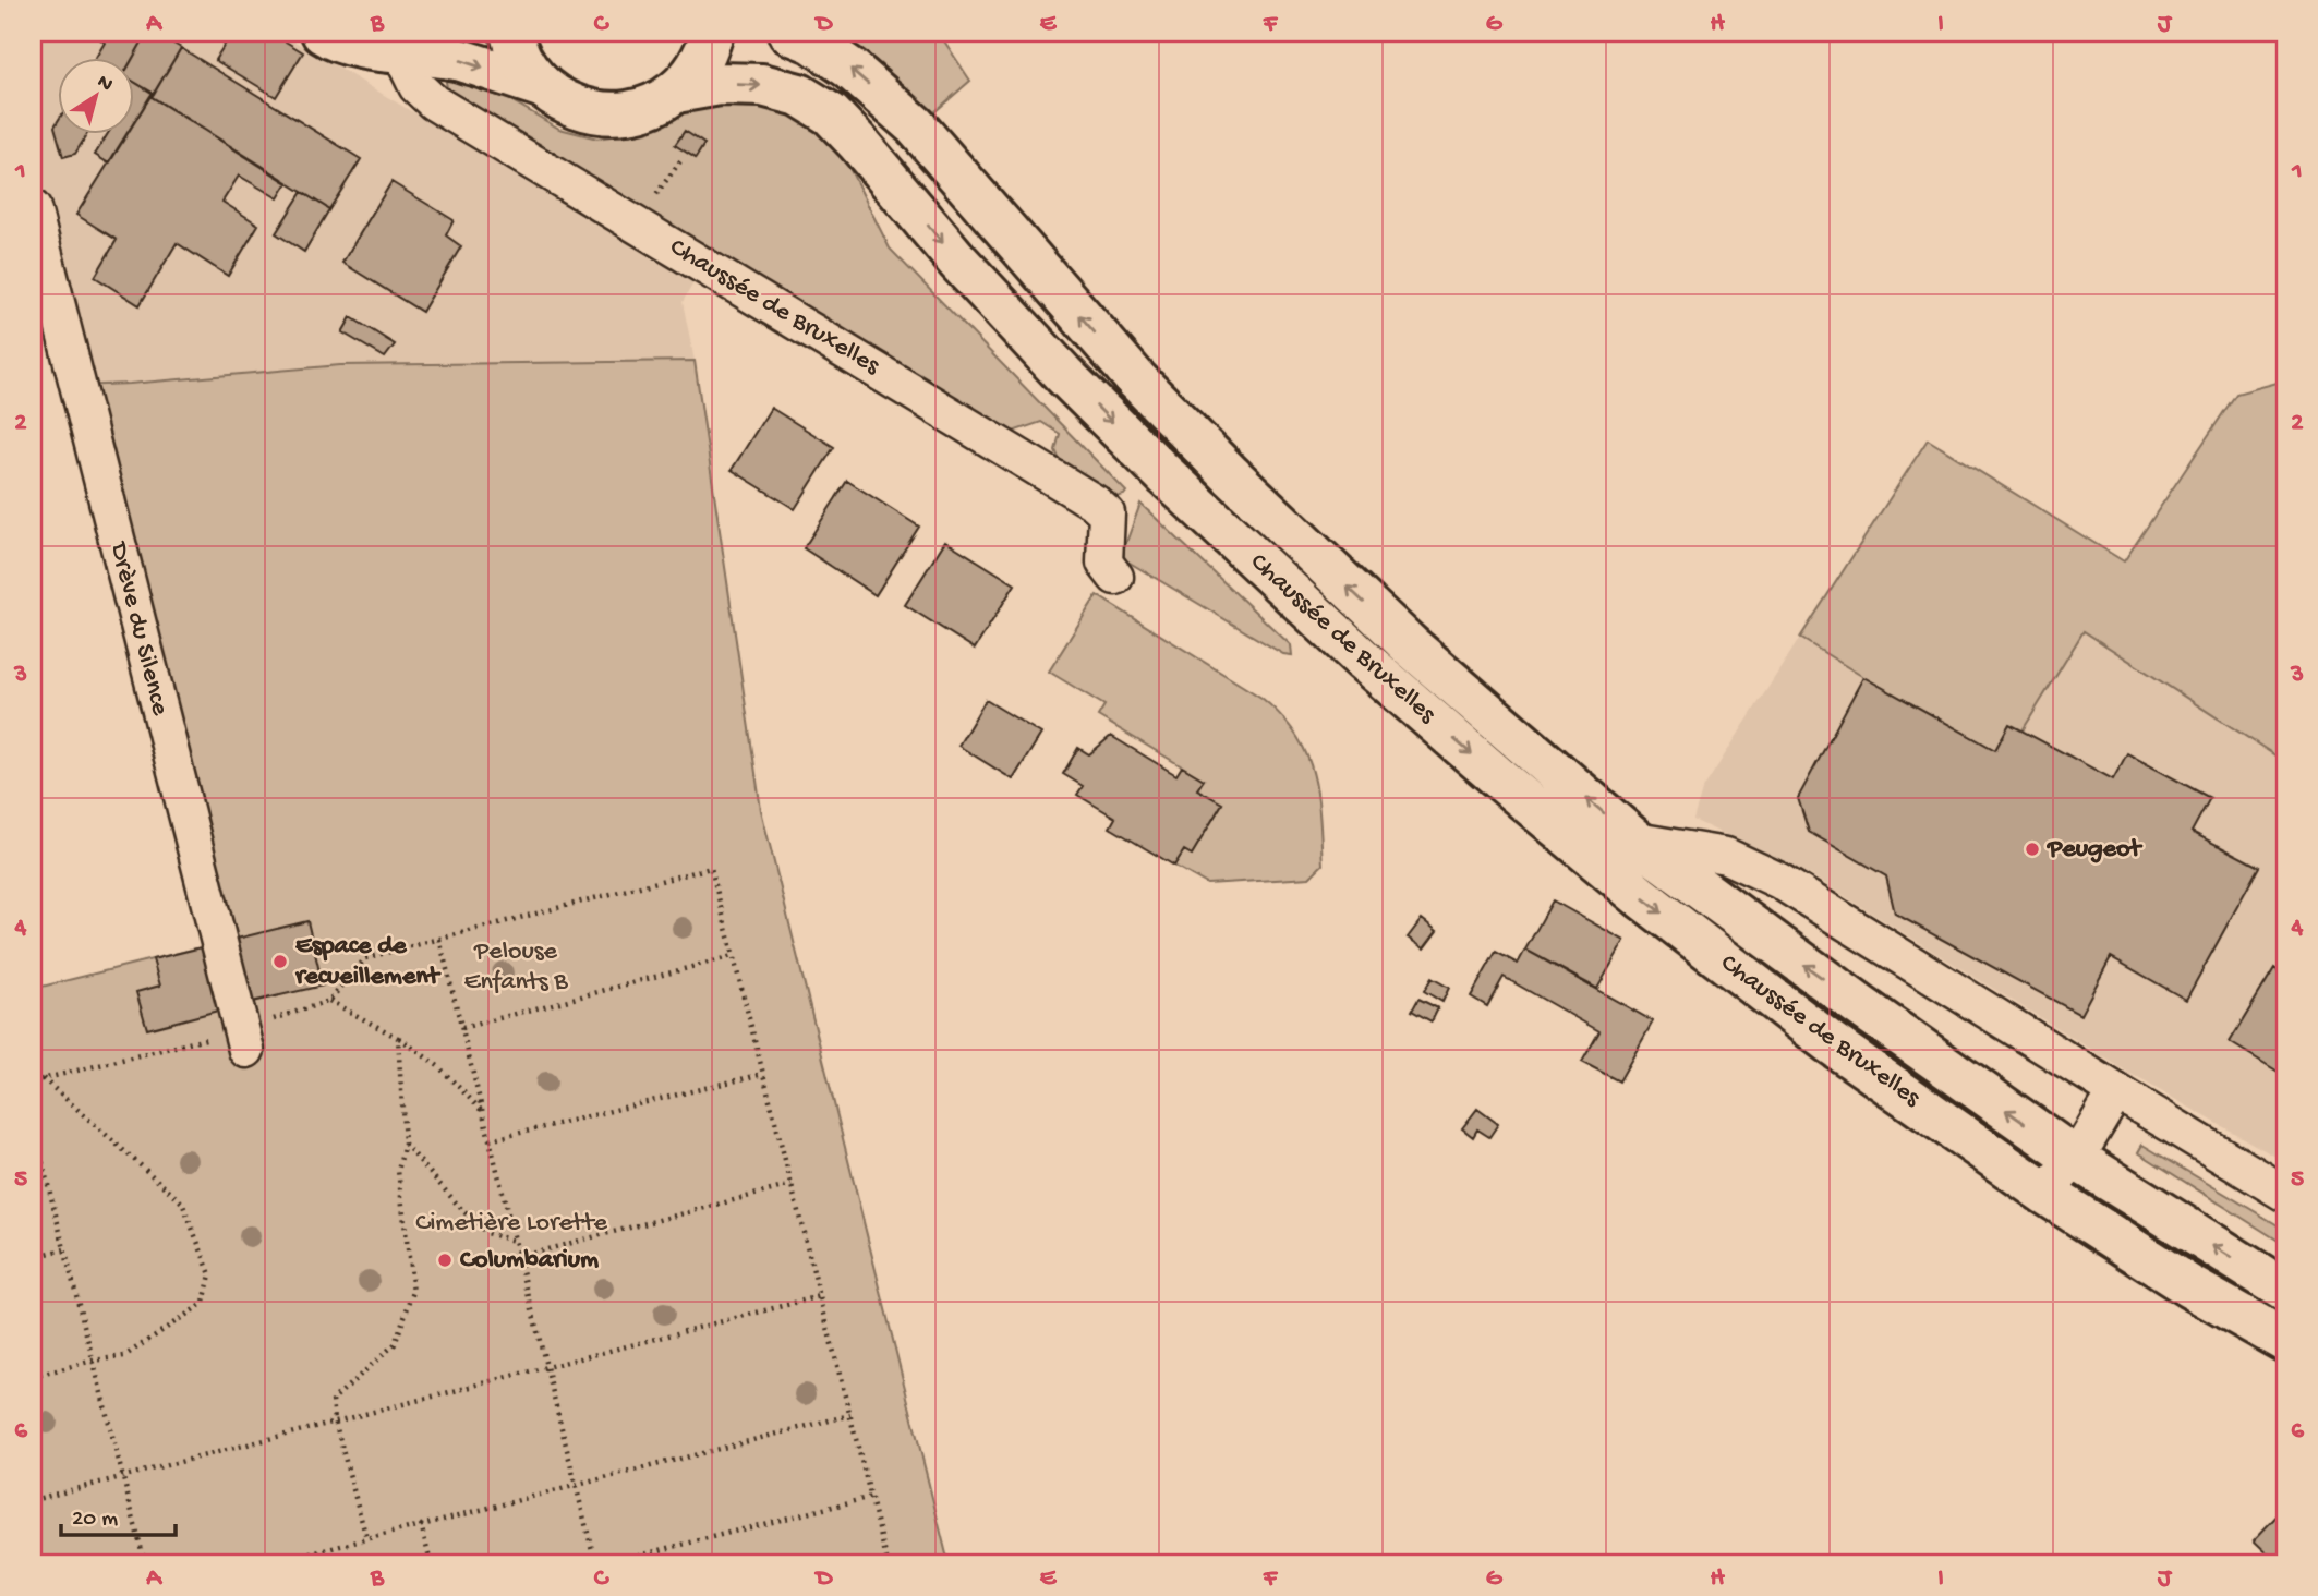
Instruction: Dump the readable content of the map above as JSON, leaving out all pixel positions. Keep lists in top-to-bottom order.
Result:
{
  "streets": {
    "main road": ["Chaussée de Bruxelles"],
    "street": ["Drève du Silence"]
  },
  "parks": ["Pelouse Enfants B", "Cimetière Lorette"],
  "places": ["Peugeot", "Espace de recueillement", "Columbarium"],
  "scale_bar": "20 m",
  "north": "top right",
  "grid": {
    "columns": [
      "A",
      "B",
      "C",
      "D",
      "E",
      "F",
      "G",
      "H",
      "I",
      "J"
    ],
    "rows": [
      "1",
      "2",
      "3",
      "4",
      "5",
      "6"
    ]
  }
}
